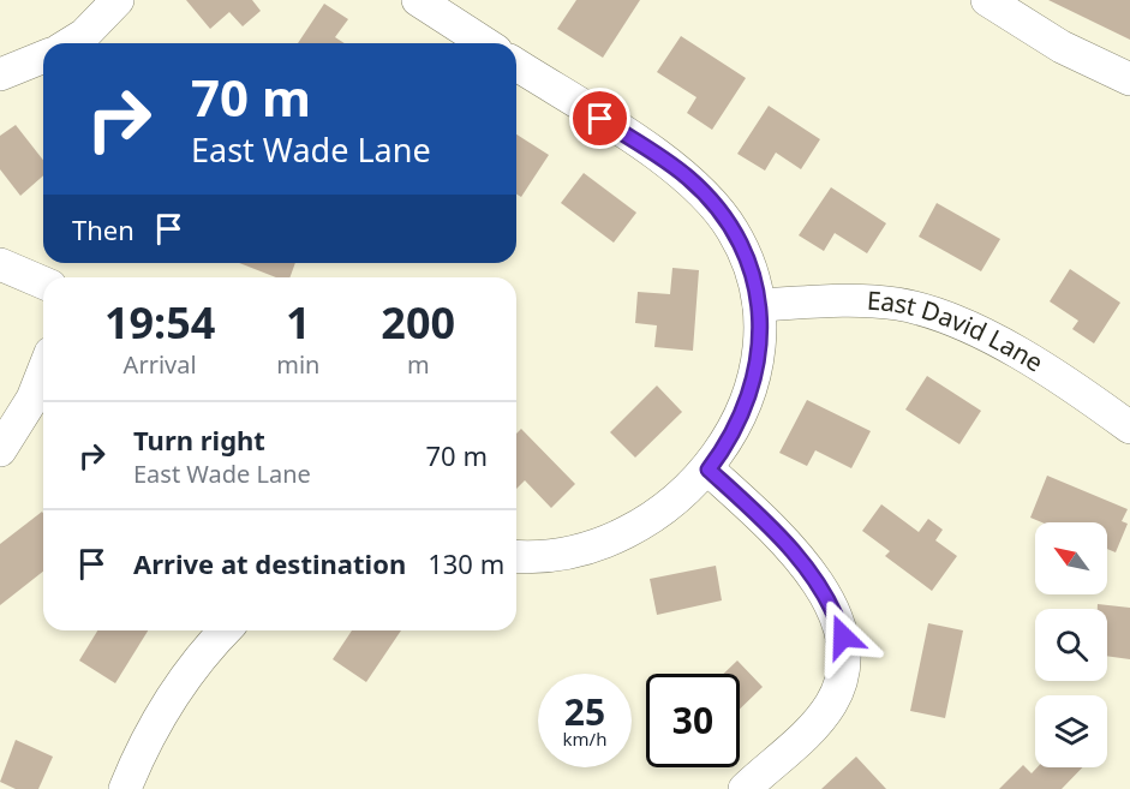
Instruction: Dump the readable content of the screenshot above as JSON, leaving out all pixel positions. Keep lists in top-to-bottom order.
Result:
{
  "streets": {
    "street": ["East David Lane"]
  },
  "north": "top left",
  "page": {
    "turn": ["70 m", "East Wade Lane"],
    "then": "Then",
    "eta": [
      "19:54",
      "Arrival",
      "1",
      "min",
      "200",
      "m"
    ],
    "list": [
      {
        "name": "Turn right",
        "note": "East Wade Lane",
        "value": "70 m"
      },
      {
        "name": "Arrive at destination",
        "value": "130 m"
      }
    ],
    "speed": "25 km/h",
    "limit": "30"
  }
}
